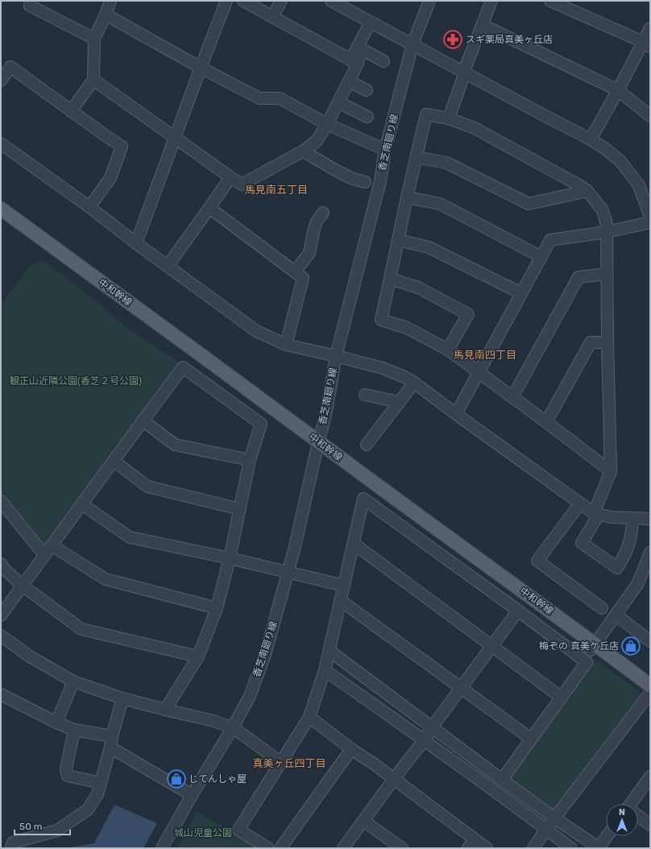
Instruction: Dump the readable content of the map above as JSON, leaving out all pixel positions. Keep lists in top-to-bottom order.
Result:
{
  "streets": {
    "main road": ["中和幹線"],
    "street": ["香芝南廻り線"]
  },
  "crossings": [
    ["香芝南廻り線", "中和幹線"]
  ],
  "districts": ["馬見南五丁目", "馬見南四丁目", "真美ヶ丘四丁目"],
  "parks": ["観正山近隣公園(香芝２号公園)", "城山児童公園"],
  "places": {
    "pharmacy": ["スギ薬局真美ヶ丘店"],
    "shop": ["梅ぞの 真美ケ丘店", "じてんしゃ屋"]
  },
  "scale_bar": "50 m",
  "north": "top"
}
